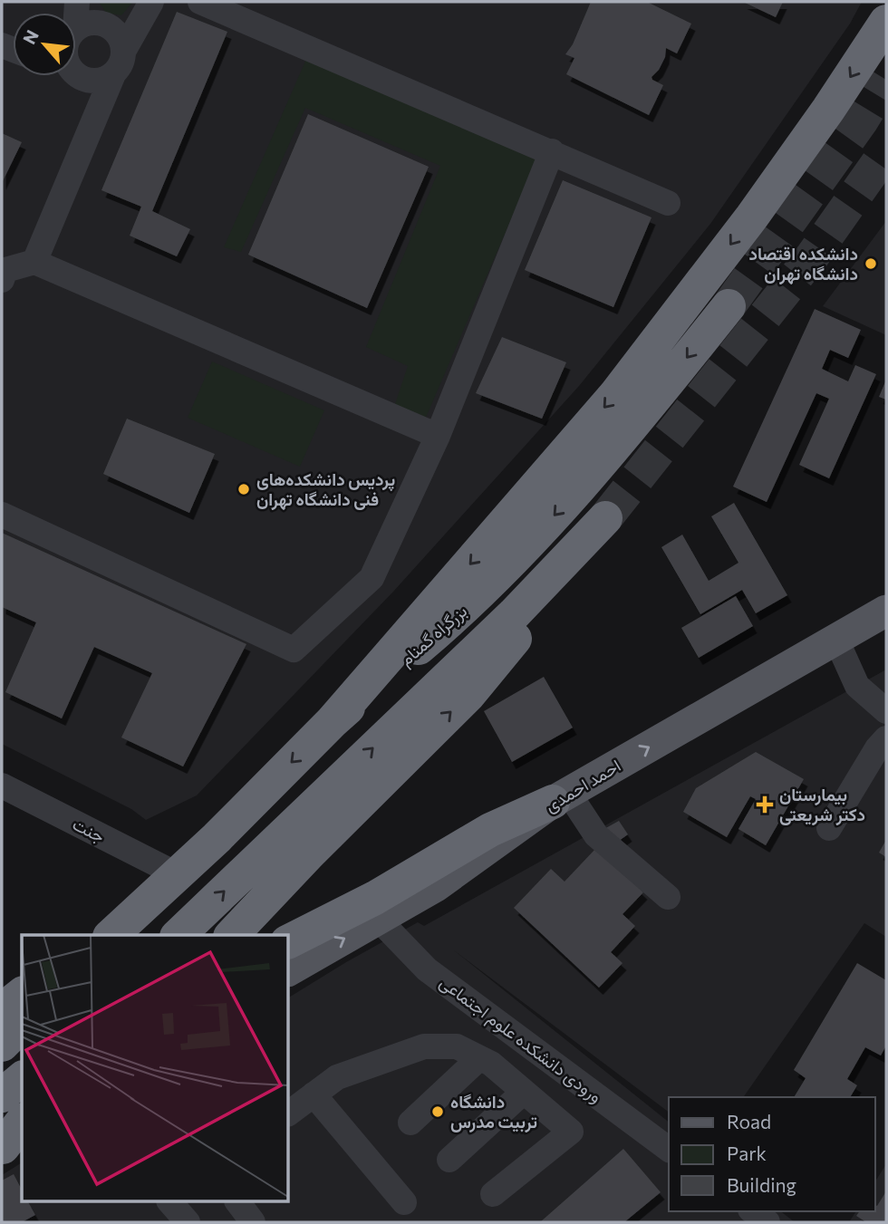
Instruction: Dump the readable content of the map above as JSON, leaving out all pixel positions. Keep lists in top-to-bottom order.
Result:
{
  "streets": {
    "highway": ["بزرگراه گمنام"],
    "main road": ["احمد احمدی"],
    "street": ["جنت", "ورودی دانشکده علوم اجتماعی"]
  },
  "crossings": [
    ["بزرگراه گمنام", "جنت"],
    ["احمد احمدی", "ورودی دانشکده علوم اجتماعی"]
  ],
  "one_way": ["احمد احمدی"],
  "places": {
    "other": ["دانشکده اقتصاد دانشگاه تهران", "پردیس دانشکده‌های فنی دانشگاه تهران", "دانشگاه تربیت مدرس"],
    "health": ["بیمارستان دکتر شریعتی"]
  },
  "legend": ["Road", "Park", "Building"],
  "north": "top left"
}
